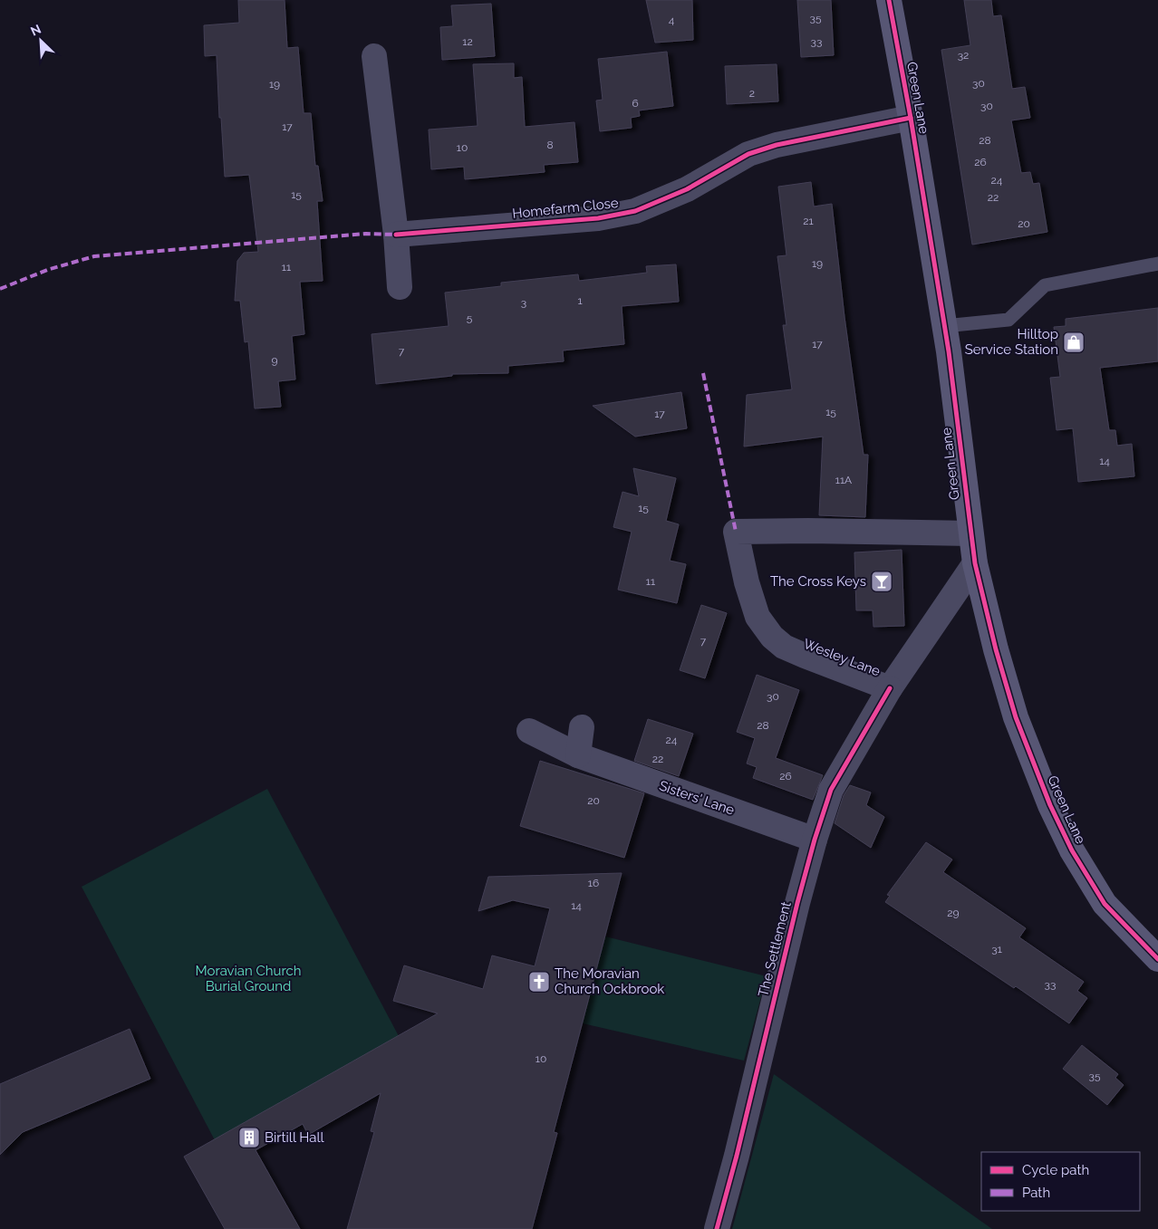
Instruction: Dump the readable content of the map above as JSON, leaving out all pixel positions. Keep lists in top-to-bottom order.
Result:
{
  "streets": {
    "street": [
      "Green Lane",
      "Homefarm Close",
      "Wesley Lane",
      "Sisters' Lane",
      "The Settlement"
    ]
  },
  "crossings": [
    ["Green Lane", "Homefarm Close"],
    ["Green Lane", "Wesley Lane"],
    ["Wesley Lane", "The Settlement"],
    ["Sisters' Lane", "The Settlement"]
  ],
  "parks": ["Moravian Church Burial Ground"],
  "places": {
    "shop": ["Hilltop Service Station"],
    "bar": ["The Cross Keys"],
    "church": ["The Moravian Church Ockbrook"],
    "building": ["Birtill Hall"]
  },
  "house_numbers": [
    "35",
    "4",
    "12",
    "33",
    "32",
    "30",
    "19",
    "2",
    "6",
    "30",
    "17",
    "28",
    "8",
    "10",
    "26",
    "24",
    "15",
    "22",
    "21",
    "20",
    "19",
    "11",
    "1",
    "3",
    "5",
    "17",
    "7",
    "9",
    "15",
    "17",
    "14",
    "11A",
    "15",
    "11",
    "7",
    "30",
    "28",
    "24",
    "22",
    "26",
    "20",
    "16",
    "14",
    "29",
    "31",
    "33",
    "10",
    "35"
  ],
  "legend": ["Cycle path", "Path"],
  "north": "top left"
}
